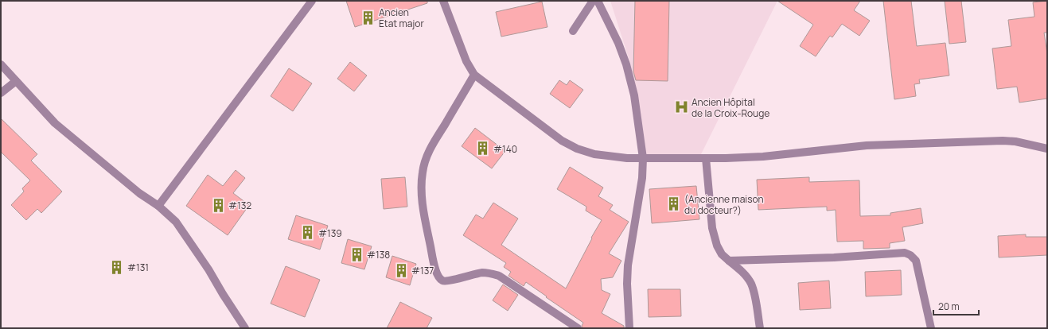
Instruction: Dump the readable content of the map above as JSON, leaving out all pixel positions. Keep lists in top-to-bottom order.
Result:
{
  "places": {
    "building": [
      "Ancien Etat major",
      "#140",
      "(Ancienne maison du docteur?)",
      "#132",
      "#139",
      "#138",
      "#131",
      "#137"
    ],
    "hospital": ["Ancien Hôpital de la Croix-Rouge"]
  },
  "scale_bar": "20 m"
}
